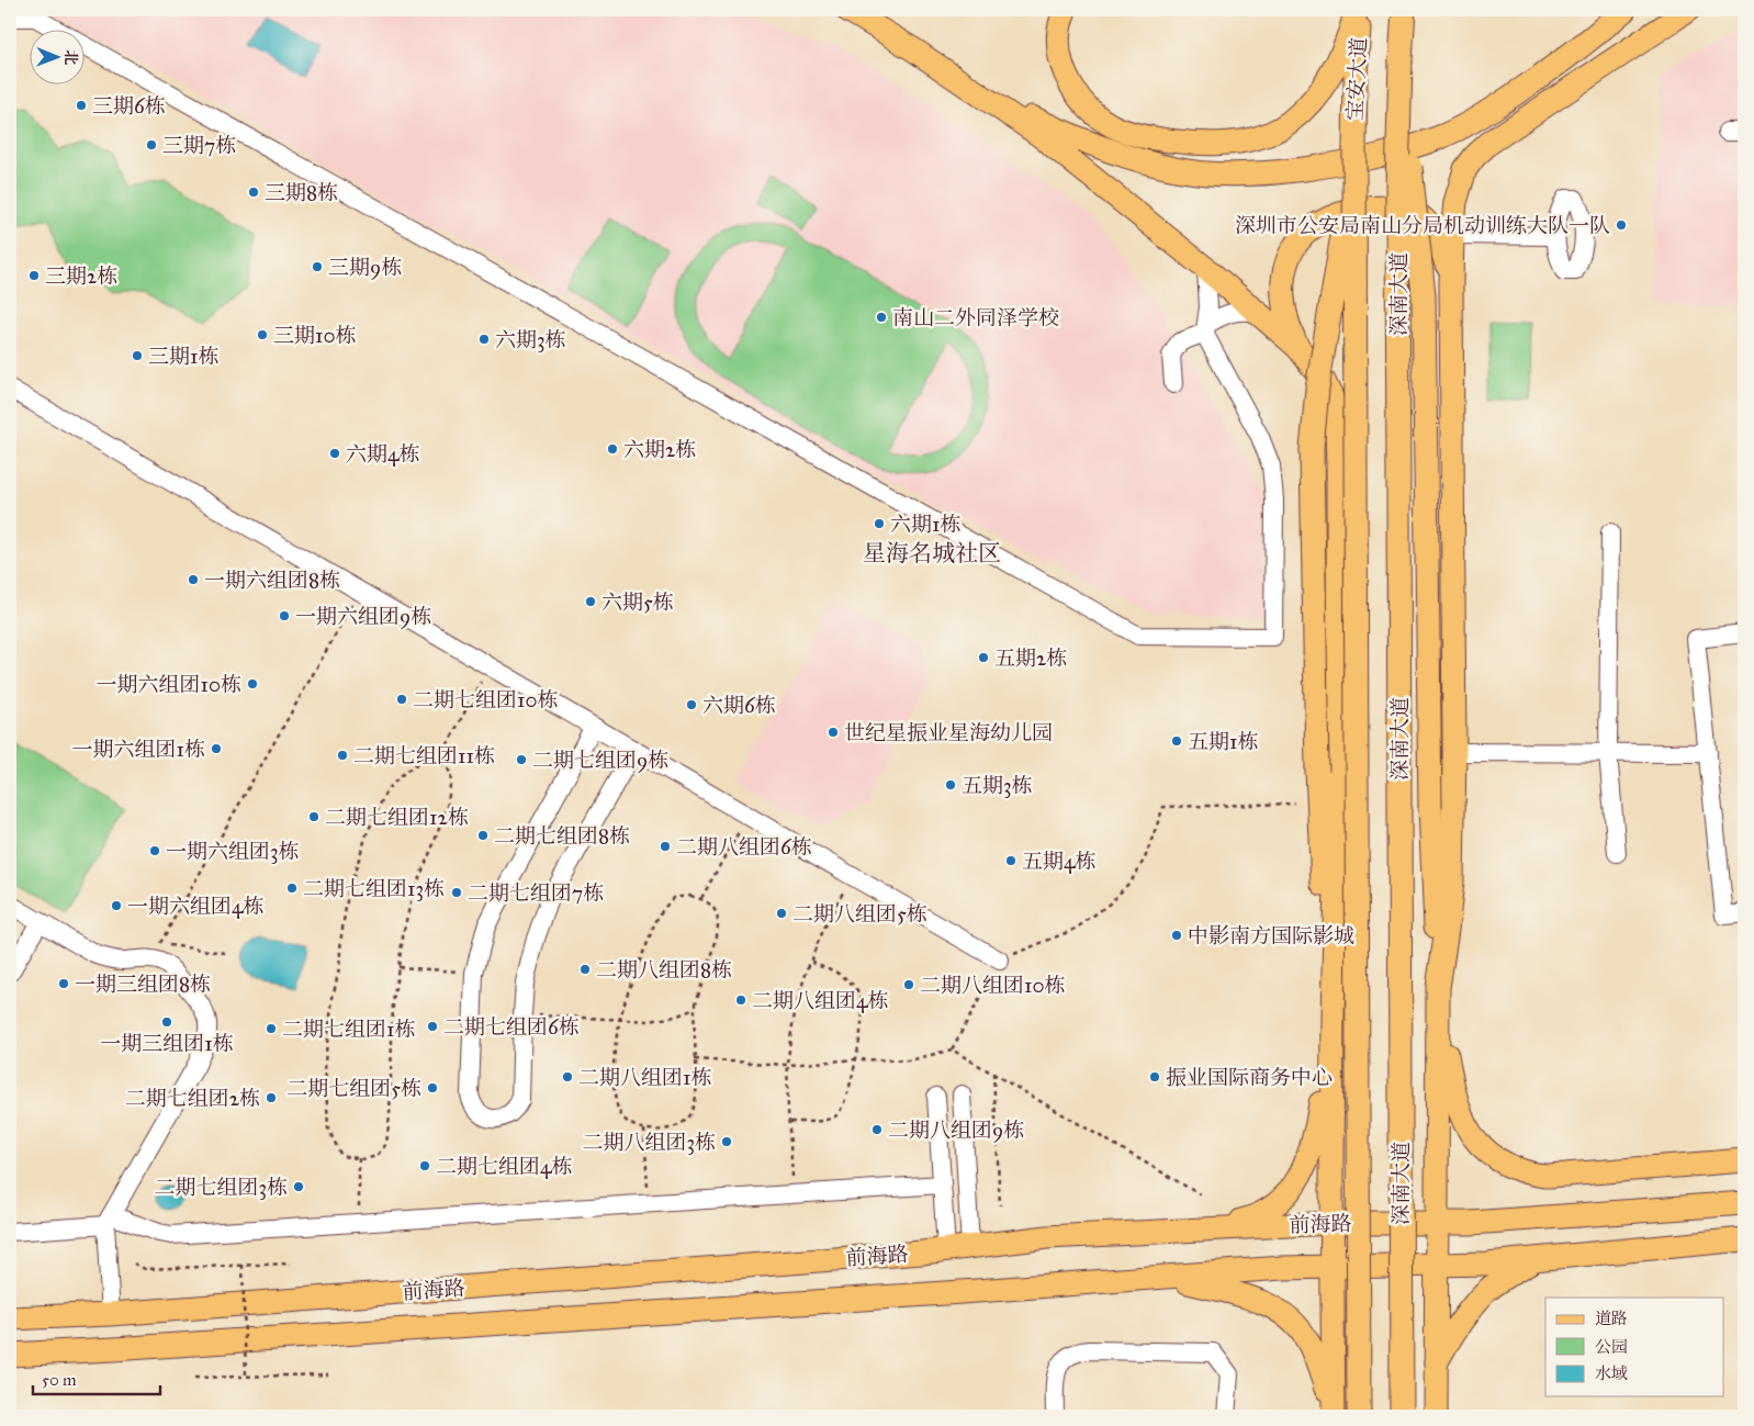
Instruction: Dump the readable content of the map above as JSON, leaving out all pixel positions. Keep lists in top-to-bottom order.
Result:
{
  "streets": {
    "main road": ["宝安大道", "深南大道", "前海路"]
  },
  "crossings": [
    ["宝安大道", "深南大道"],
    ["深南大道", "前海路"]
  ],
  "districts": ["星海名城社区"],
  "places": [
    "三期6栋",
    "三期7栋",
    "三期8栋",
    "深圳市公安局南山分局机动训练大队一队",
    "三期9栋",
    "三期2栋",
    "南山二外同泽学校",
    "三期10栋",
    "六期3栋",
    "三期1栋",
    "六期2栋",
    "六期4栋",
    "六期1栋",
    "一期六组团8栋",
    "六期5栋",
    "一期六组团9栋",
    "五期2栋",
    "一期六组团10栋",
    "二期七组团10栋",
    "六期6栋",
    "世纪星振业星海幼儿园",
    "五期1栋",
    "一期六组团1栋",
    "二期七组团11栋",
    "二期七组团9栋",
    "五期3栋",
    "二期七组团12栋",
    "二期七组团8栋",
    "二期八组团6栋",
    "一期六组团3栋",
    "五期4栋",
    "二期七组团13栋",
    "二期七组团7栋",
    "一期六组团4栋",
    "二期八组团5栋",
    "中影南方国际影城",
    "二期八组团8栋",
    "一期三组团8栋",
    "二期八组团10栋",
    "二期八组团4栋",
    "一期三组团1栋",
    "二期七组团6栋",
    "二期七组团1栋",
    "二期八组团1栋",
    "振业国际商务中心",
    "二期七组团5栋",
    "二期七组团2栋",
    "二期八组团9栋",
    "二期八组团3栋",
    "二期七组团4栋",
    "二期七组团3栋"
  ],
  "legend": ["道路", "公园", "水域"],
  "scale_bar": "50 m",
  "north": "right"
}
